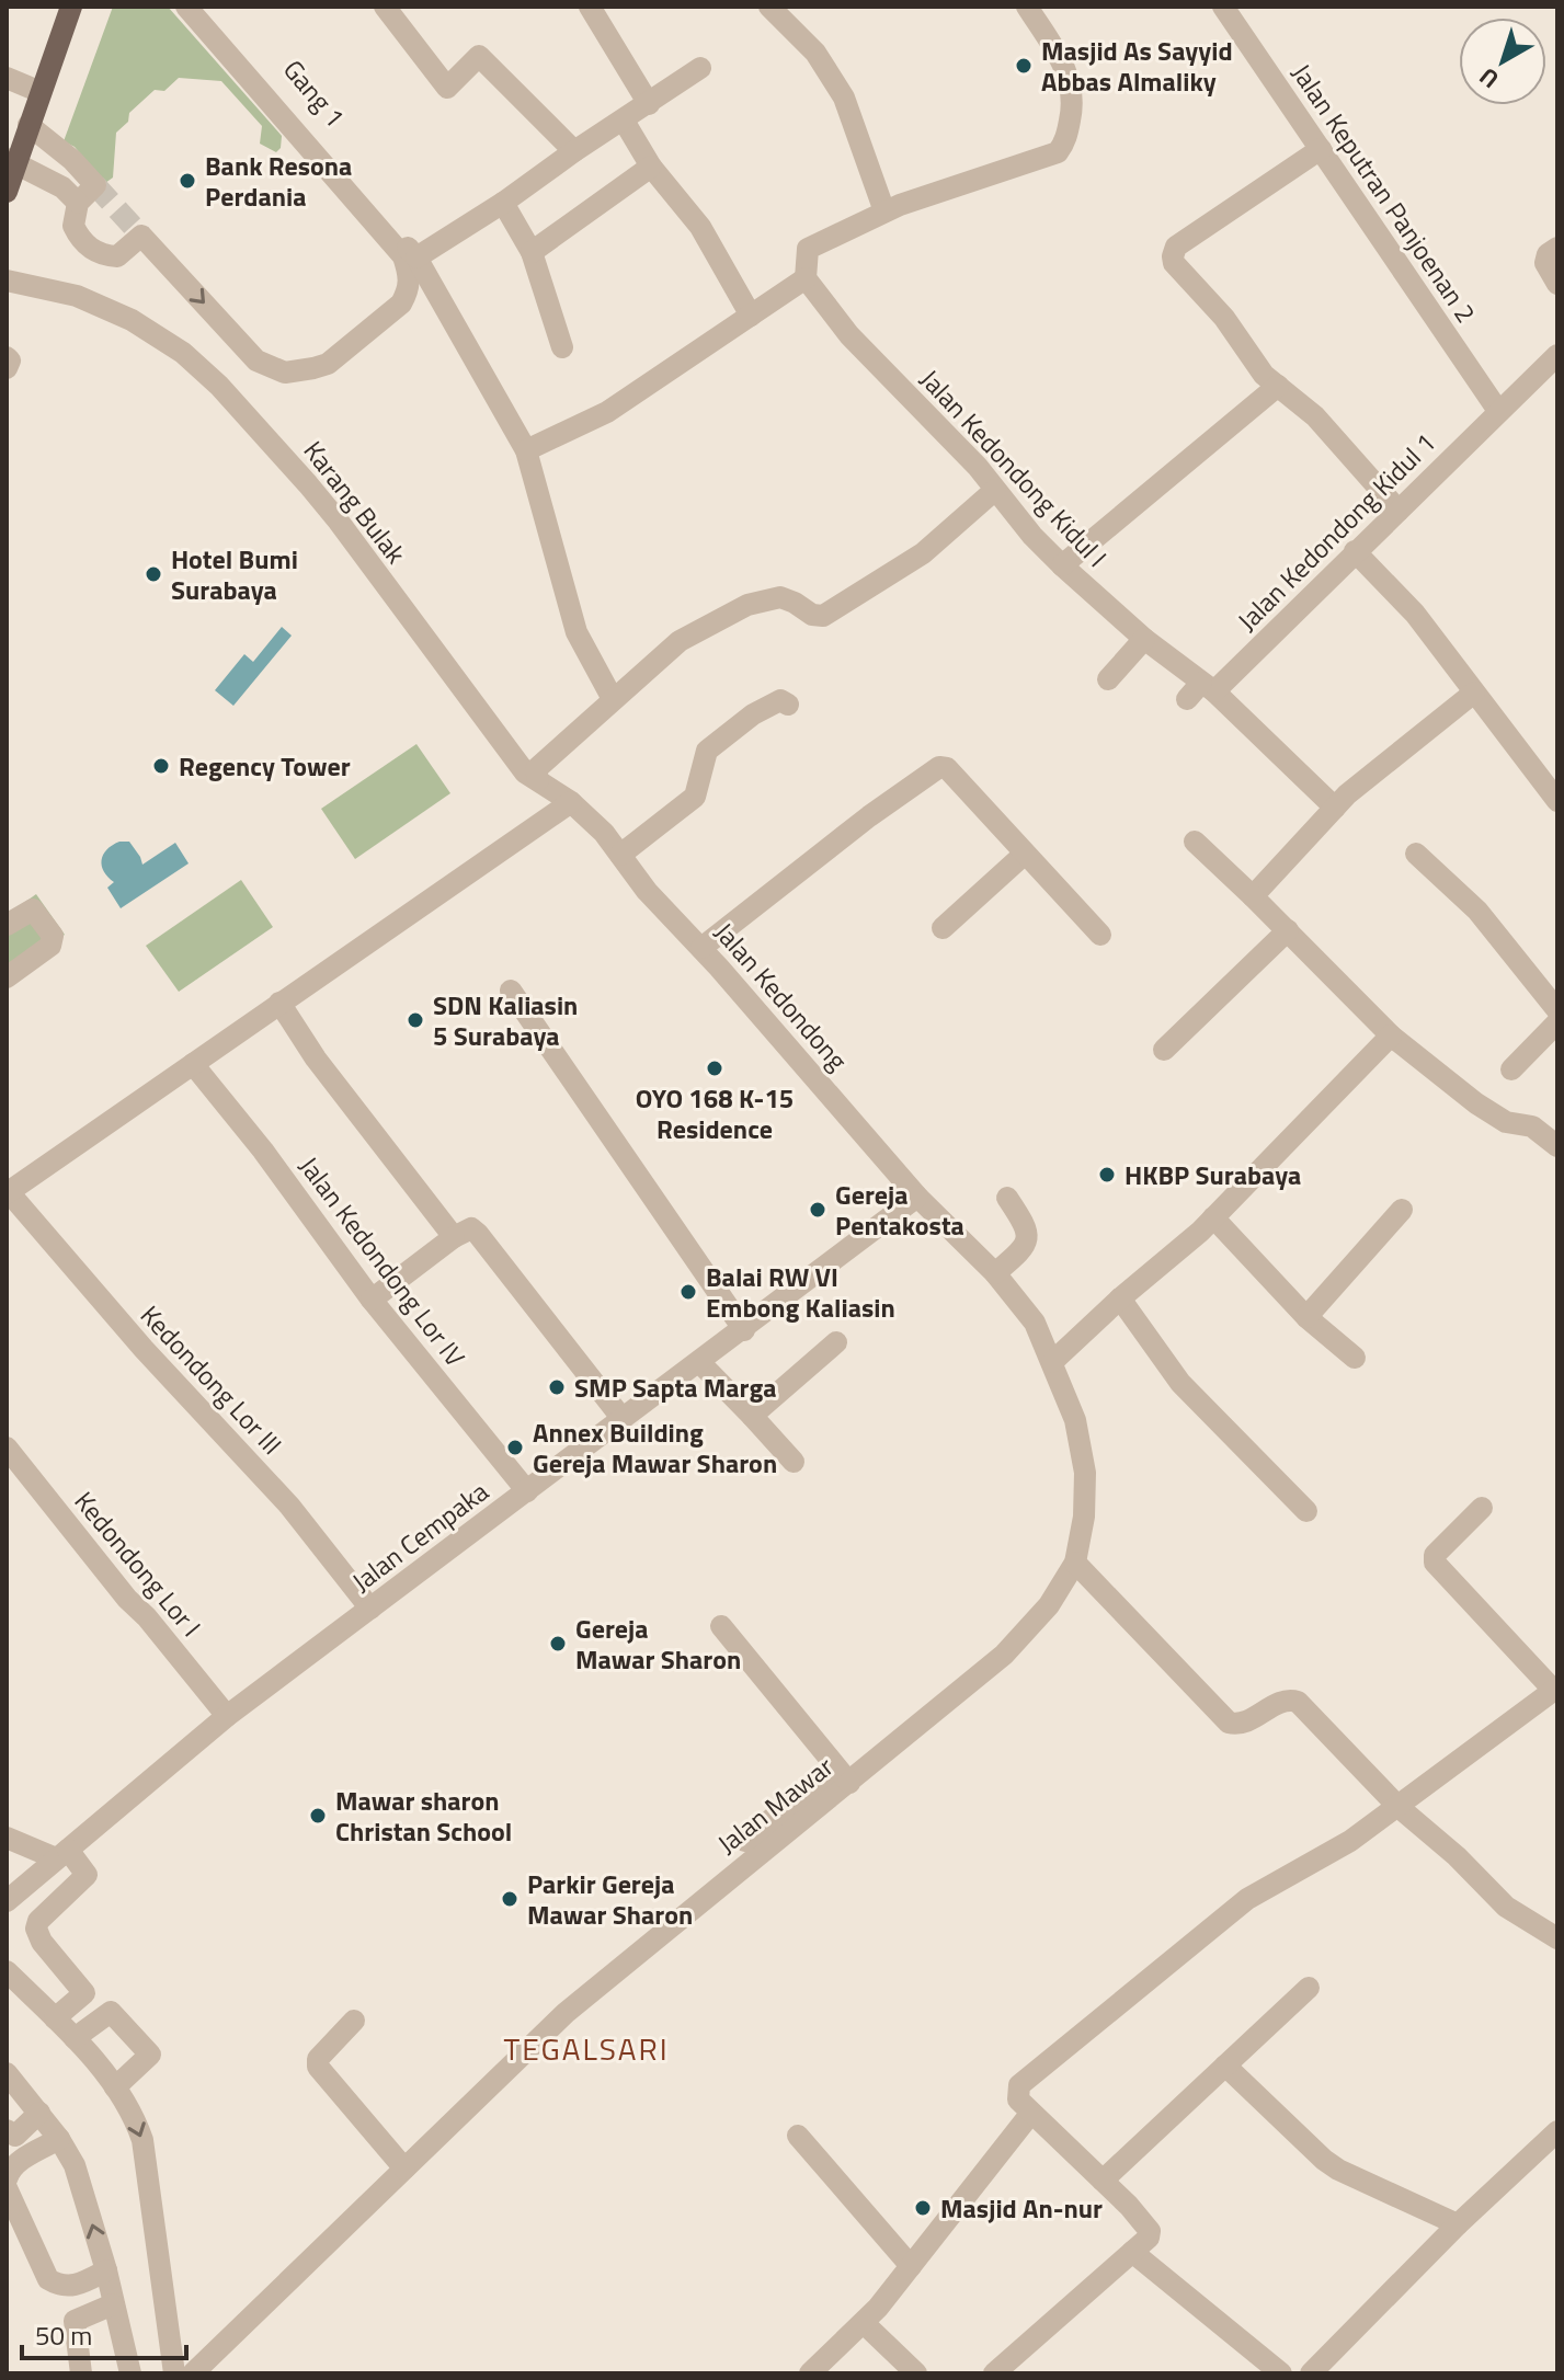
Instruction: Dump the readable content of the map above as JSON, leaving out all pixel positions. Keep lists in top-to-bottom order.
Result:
{
  "streets": {
    "street": [
      "Gang 1",
      "Jalan Keputran Panjoenan 2",
      "Jalan Kedondong Kidul I",
      "Karang Bulak",
      "Jalan Kedondong Kidul 1",
      "Jalan Kedondong",
      "Jalan Kedondong Lor IV",
      "Kedondong Lor III",
      "Jalan Cempaka",
      "Kedondong Lor I",
      "Jalan Mawar"
    ]
  },
  "crossings": [
    ["Jalan Keputran Panjoenan 2", "Jalan Kedondong Kidul 1"],
    ["Jalan Kedondong Kidul I", "Jalan Kedondong Kidul 1"],
    ["Karang Bulak", "Jalan Kedondong"],
    ["Jalan Kedondong", "Jalan Cempaka"],
    ["Jalan Kedondong", "Jalan Mawar"],
    ["Jalan Kedondong Lor IV", "Jalan Cempaka"],
    ["Kedondong Lor III", "Jalan Cempaka"],
    ["Jalan Cempaka", "Kedondong Lor I"],
    ["Jalan Cempaka", "Jalan Mawar"]
  ],
  "districts": ["TEGALSARI"],
  "places": [
    "Masjid As Sayyid Abbas Almaliky",
    "Bank Resona Perdania",
    "Hotel Bumi Surabaya",
    "Regency Tower",
    "SDN Kaliasin 5 Surabaya",
    "OYO 168 K-15 Residence",
    "HKBP Surabaya",
    "Gereja Pentakosta",
    "Balai RW VI Embong Kaliasin",
    "SMP Sapta Marga",
    "Annex Building Gereja Mawar Sharon",
    "Gereja Mawar Sharon",
    "Mawar sharon Christan School",
    "Parkir Gereja Mawar Sharon",
    "Masjid An-nur"
  ],
  "scale_bar": "50 m",
  "north": "bottom left"
}
